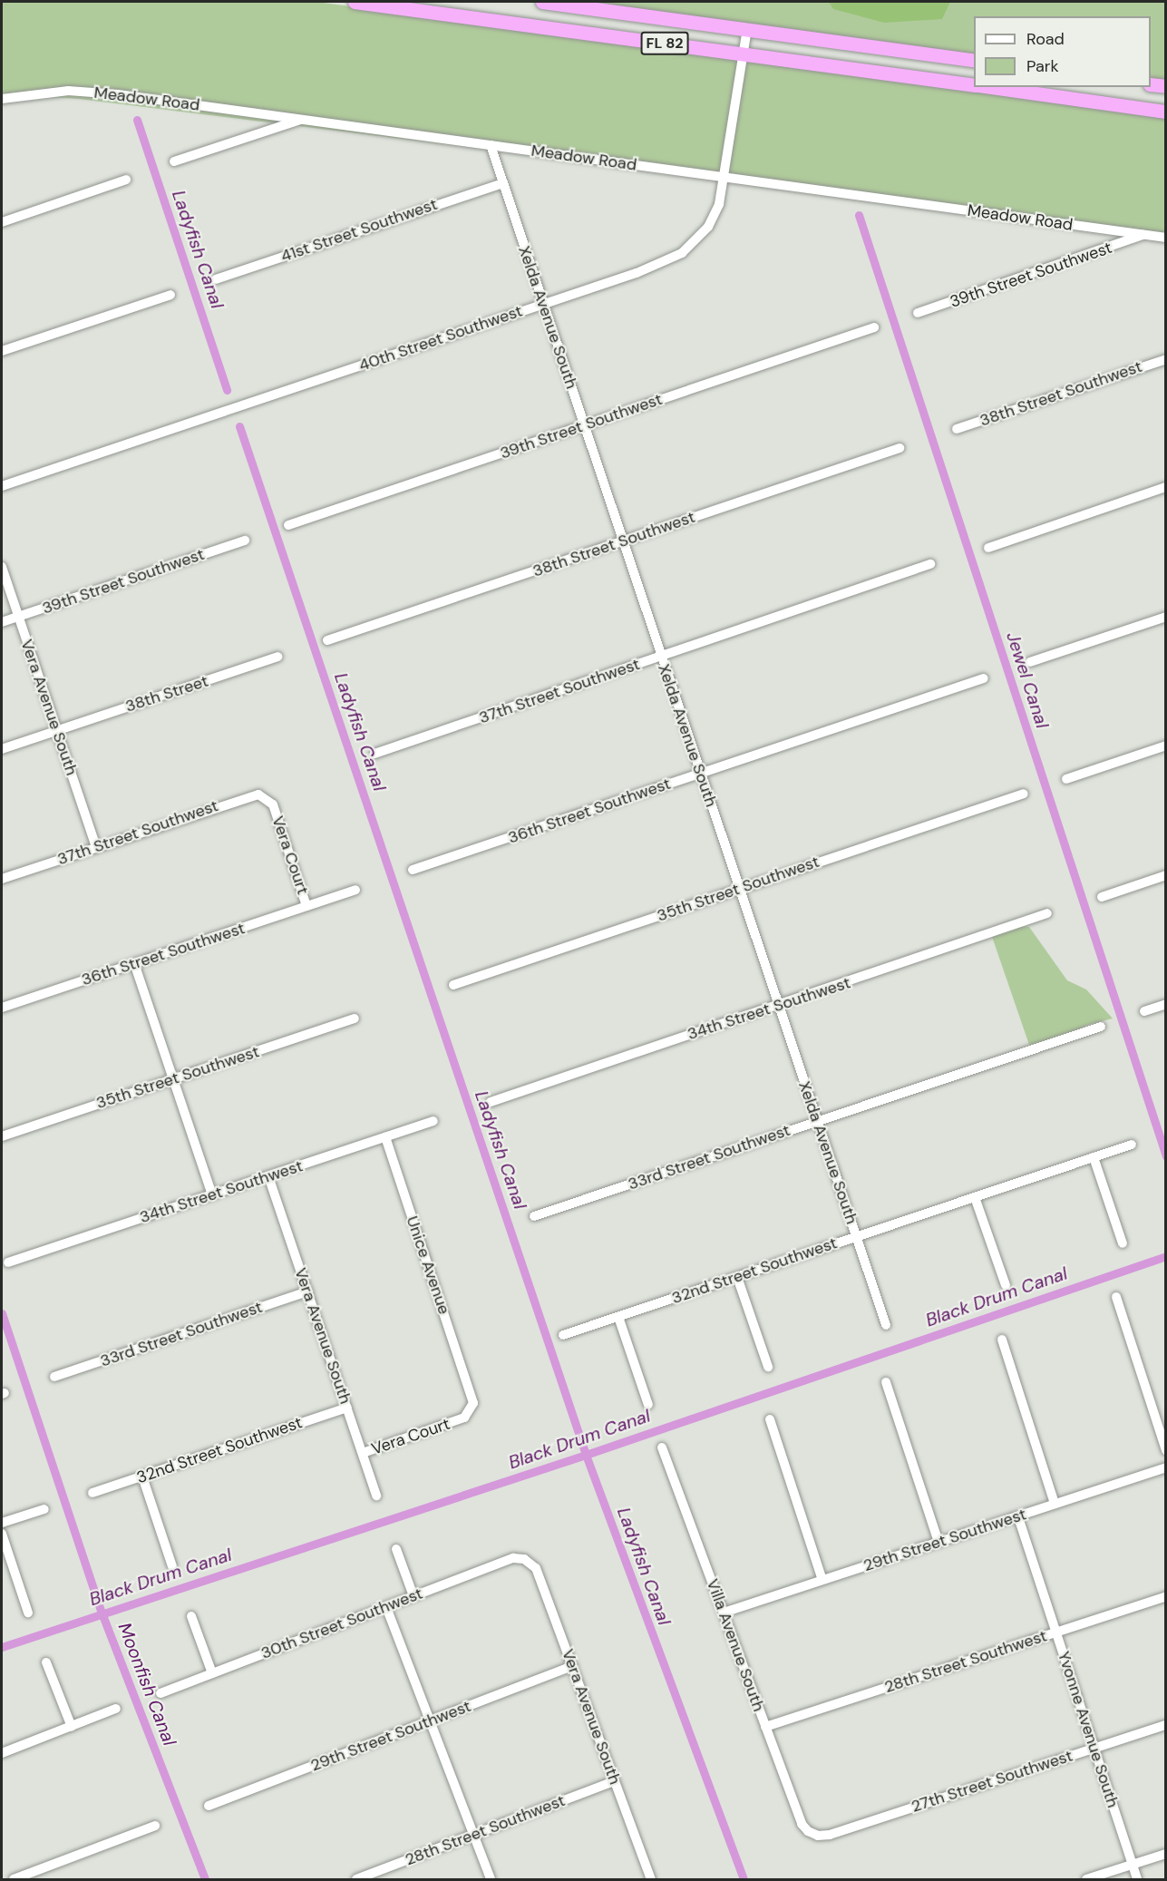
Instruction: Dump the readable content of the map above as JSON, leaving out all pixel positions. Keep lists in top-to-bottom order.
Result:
{
  "streets": {
    "highway": ["FL 82"],
    "street": [
      "Meadow Road",
      "41st Street Southwest",
      "39th Street Southwest",
      "Xelda Avenue South",
      "40th Street Southwest",
      "38th Street Southwest",
      "37th Street Southwest",
      "38th Street",
      "Vera Avenue South",
      "36th Street Southwest",
      "Vera Court",
      "35th Street Southwest",
      "34th Street Southwest",
      "33rd Street Southwest",
      "Unice Avenue",
      "32nd Street Southwest",
      "29th Street Southwest",
      "30th Street Southwest",
      "Villa Avenue South",
      "28th Street Southwest",
      "Yvonne Avenue South",
      "27th Street Southwest"
    ]
  },
  "crossings": [
    ["FL 82", "40th Street Southwest"],
    ["Meadow Road", "39th Street Southwest"],
    ["Meadow Road", "Xelda Avenue South"],
    ["Meadow Road", "40th Street Southwest"],
    ["41st Street Southwest", "Xelda Avenue South"],
    ["39th Street Southwest", "Xelda Avenue South"],
    ["39th Street Southwest", "Vera Avenue South"],
    ["Xelda Avenue South", "40th Street Southwest"],
    ["Xelda Avenue South", "38th Street Southwest"],
    ["Xelda Avenue South", "37th Street Southwest"],
    ["Xelda Avenue South", "36th Street Southwest"],
    ["Xelda Avenue South", "35th Street Southwest"],
    ["Xelda Avenue South", "34th Street Southwest"],
    ["Xelda Avenue South", "33rd Street Southwest"],
    ["Xelda Avenue South", "32nd Street Southwest"],
    ["37th Street Southwest", "Vera Avenue South"],
    ["37th Street Southwest", "Vera Court"],
    ["38th Street", "Vera Avenue South"],
    ["Vera Avenue South", "Vera Court"],
    ["Vera Avenue South", "34th Street Southwest"],
    ["Vera Avenue South", "33rd Street Southwest"],
    ["Vera Avenue South", "32nd Street Southwest"],
    ["Vera Avenue South", "29th Street Southwest"],
    ["Vera Avenue South", "30th Street Southwest"],
    ["Vera Avenue South", "28th Street Southwest"],
    ["36th Street Southwest", "Vera Court"],
    ["Vera Court", "Unice Avenue"],
    ["34th Street Southwest", "Unice Avenue"],
    ["29th Street Southwest", "Villa Avenue South"],
    ["29th Street Southwest", "Yvonne Avenue South"],
    ["Villa Avenue South", "28th Street Southwest"],
    ["Villa Avenue South", "27th Street Southwest"],
    ["28th Street Southwest", "Yvonne Avenue South"],
    ["Yvonne Avenue South", "27th Street Southwest"]
  ],
  "water": [
    "Ladyfish Canal",
    "Jewel Canal",
    "Black Drum Canal",
    "Moonfish Canal"
  ],
  "legend": ["Road", "Park"]
}
